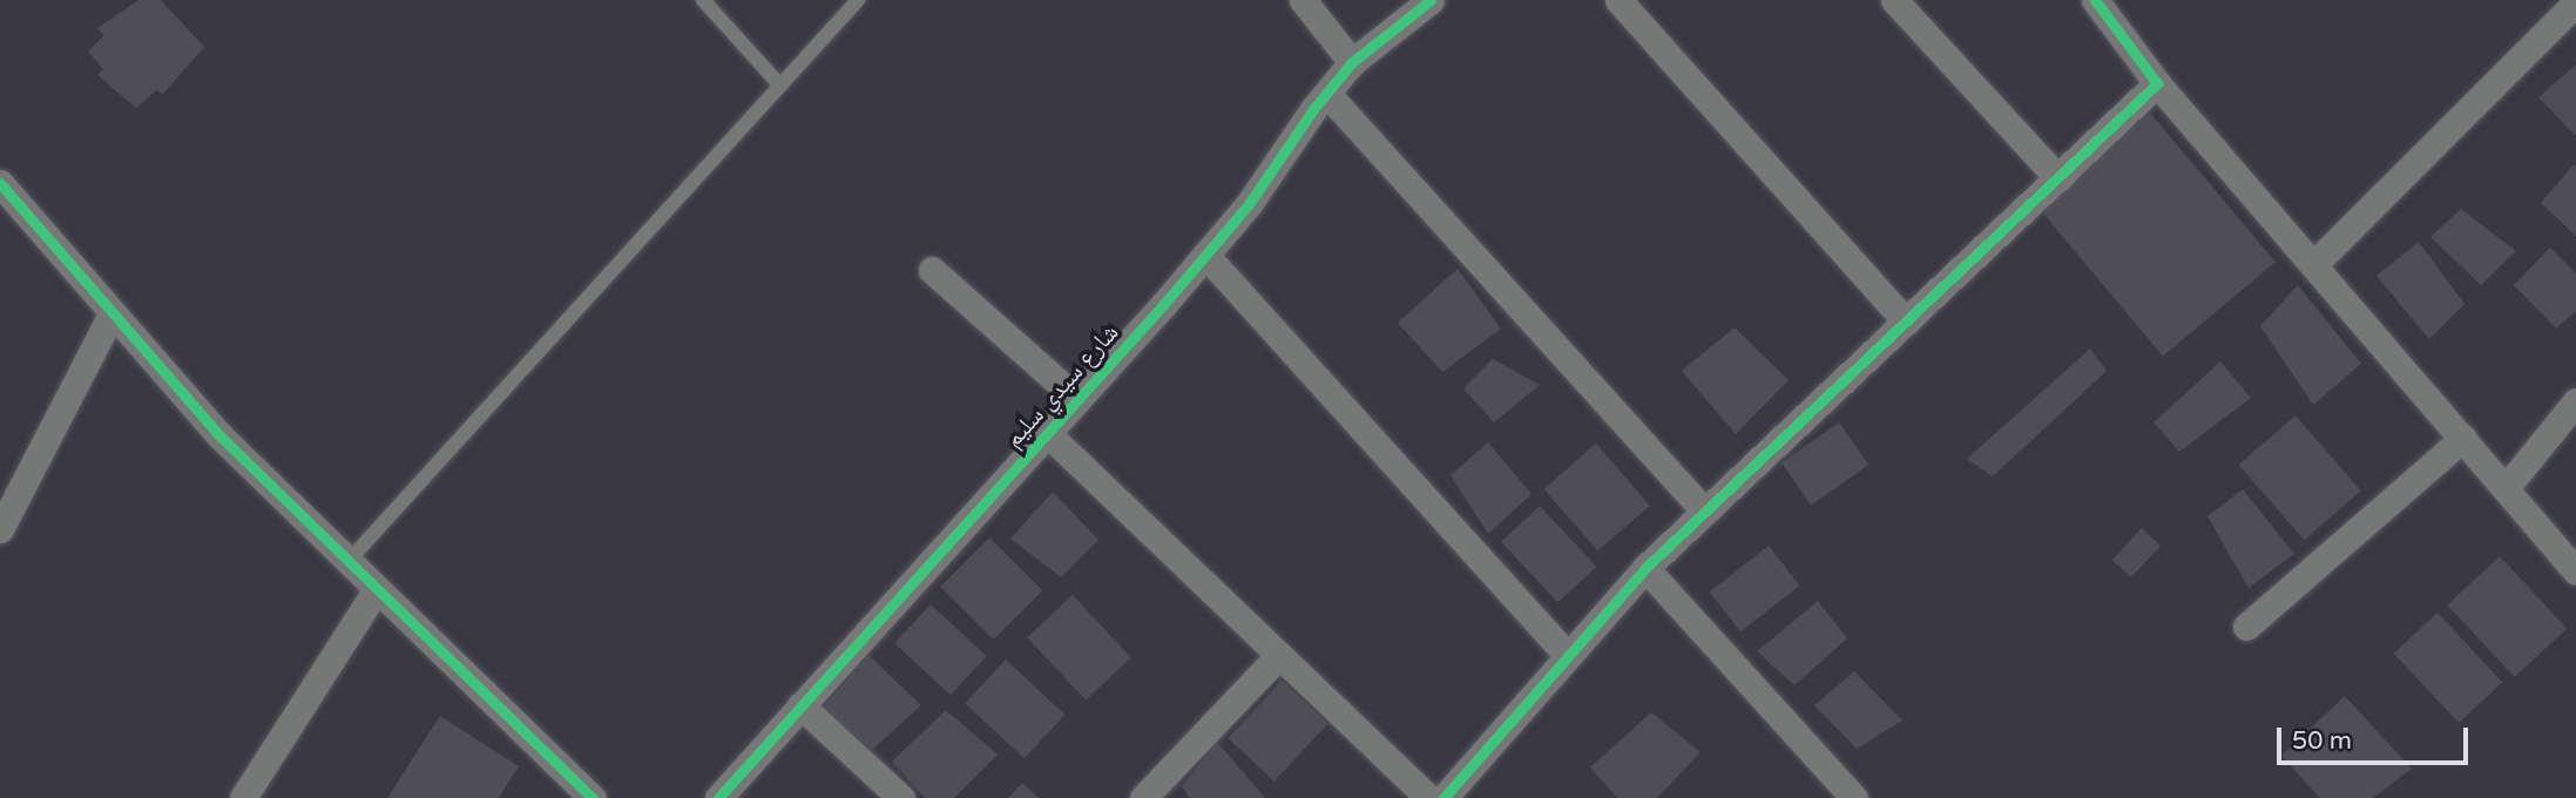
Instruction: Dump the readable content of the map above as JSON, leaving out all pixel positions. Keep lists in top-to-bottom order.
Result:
{
  "streets": {
    "street": ["شارع سيدي سليم"]
  },
  "scale_bar": "50 m"
}
